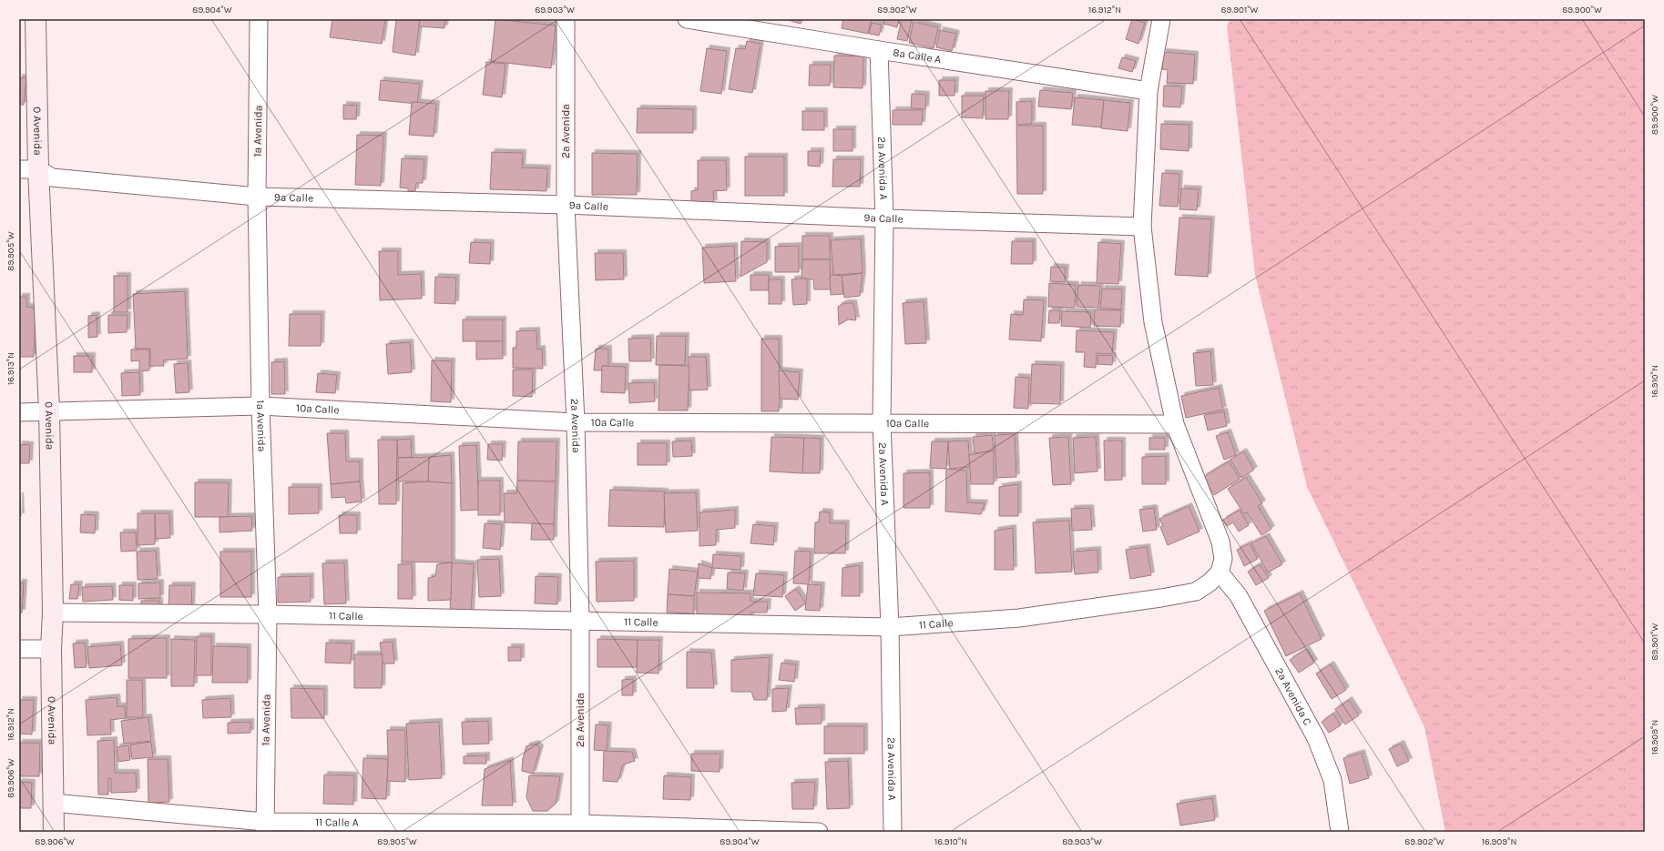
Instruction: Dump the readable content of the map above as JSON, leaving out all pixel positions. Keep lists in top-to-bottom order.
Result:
{
  "streets": {
    "street": [
      "8a Calle A",
      "0 Avenida",
      "1a Avenida",
      "2a Avenida",
      "2a Avenida A",
      "9a Calle",
      "10a Calle",
      "11 Calle",
      "2a Avenida C",
      "11 Calle A"
    ]
  },
  "crossings": [
    ["8a Calle A", "2a Avenida A"],
    ["0 Avenida", "9a Calle"],
    ["0 Avenida", "10a Calle"],
    ["0 Avenida", "11 Calle"],
    ["0 Avenida", "11 Calle A"],
    ["1a Avenida", "9a Calle"],
    ["1a Avenida", "10a Calle"],
    ["1a Avenida", "11 Calle"],
    ["1a Avenida", "11 Calle A"],
    ["2a Avenida", "9a Calle"],
    ["2a Avenida", "10a Calle"],
    ["2a Avenida", "11 Calle"],
    ["2a Avenida", "11 Calle A"],
    ["2a Avenida A", "9a Calle"],
    ["2a Avenida A", "10a Calle"],
    ["2a Avenida A", "11 Calle"],
    ["11 Calle", "2a Avenida C"]
  ],
  "coordinates": [
    "89.904°W",
    "89.903°W",
    "89.902°W",
    "16.912°N",
    "89.901°W",
    "89.900°W",
    "89.905°W",
    "16.913°N",
    "16.910°N",
    "16.909°N",
    "89.906°W"
  ]
}
